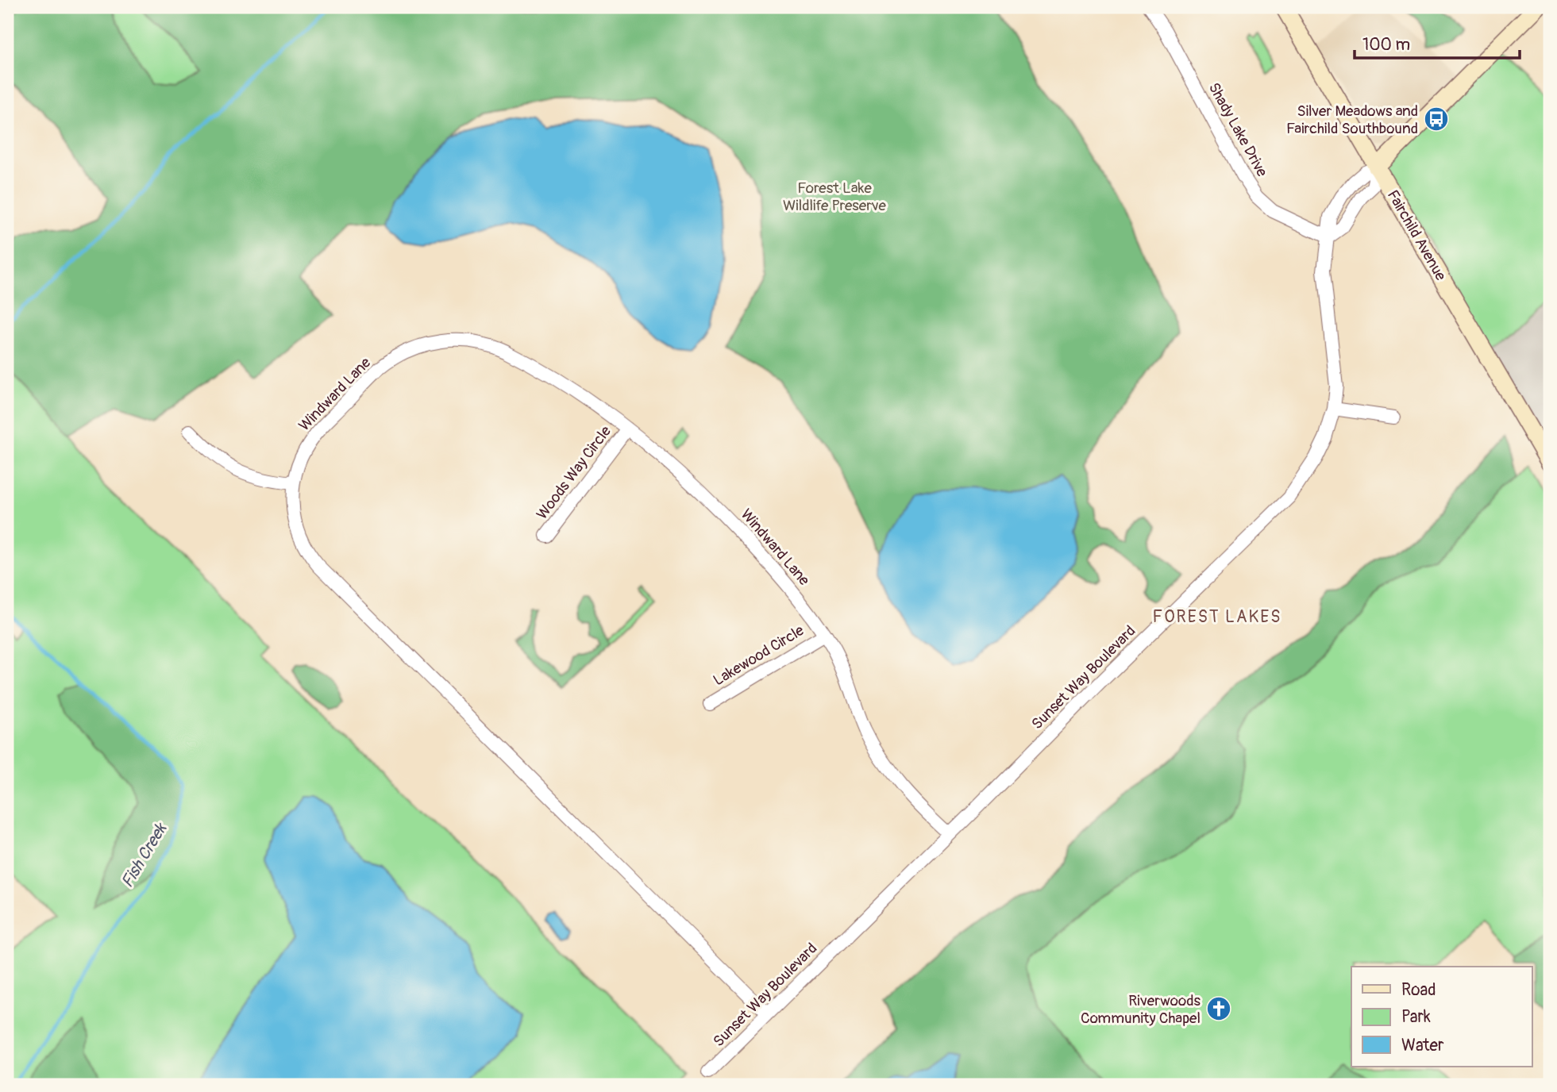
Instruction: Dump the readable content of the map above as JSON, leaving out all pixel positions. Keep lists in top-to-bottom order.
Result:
{
  "streets": {
    "main road": ["Fairchild Avenue"],
    "street": [
      "Shady Lake Drive",
      "Windward Lane",
      "Woods Way Circle",
      "Lakewood Circle",
      "Sunset Way Boulevard"
    ]
  },
  "crossings": [
    ["Shady Lake Drive", "Sunset Way Boulevard"],
    ["Windward Lane", "Woods Way Circle"],
    ["Windward Lane", "Lakewood Circle"],
    ["Windward Lane", "Sunset Way Boulevard"]
  ],
  "districts": ["FOREST LAKES"],
  "water": ["Fish Creek"],
  "parks": ["Forest Lake Wildlife Preserve"],
  "places": {
    "bus stop": ["Silver Meadows and Fairchild Southbound"],
    "church": ["Riverwoods Community Chapel"]
  },
  "legend": ["Road", "Park", "Water"],
  "scale_bar": "100 m"
}
